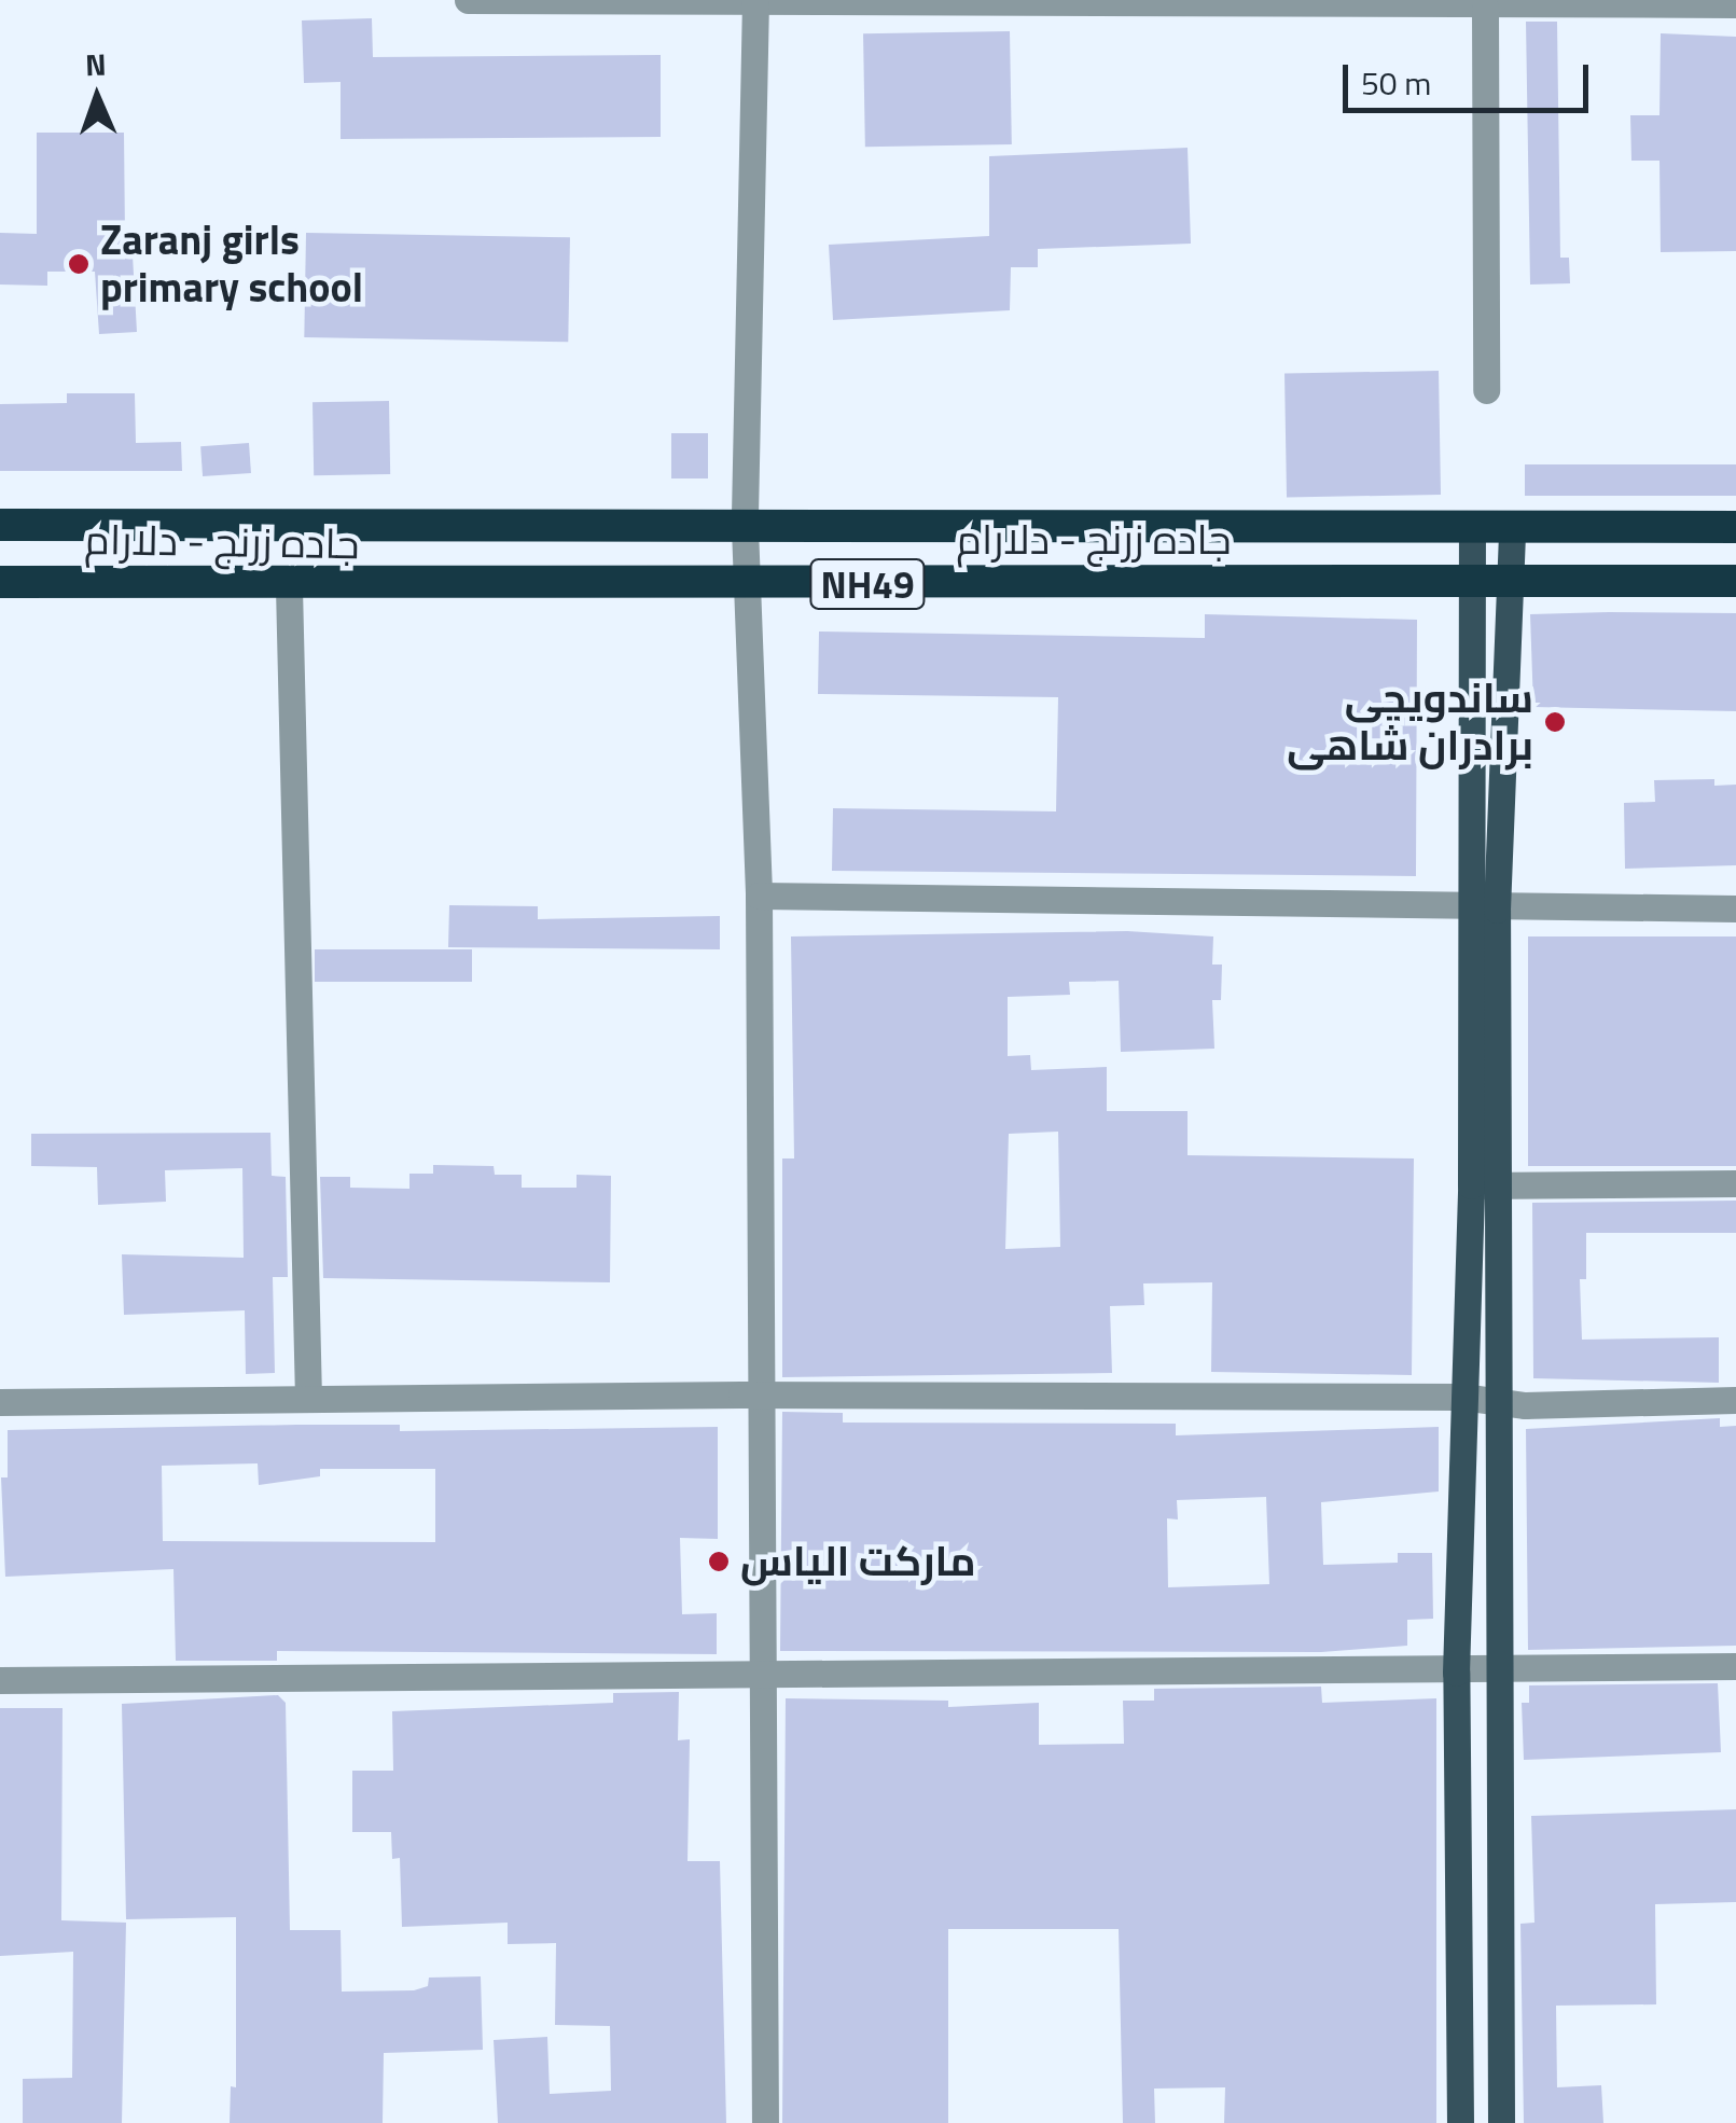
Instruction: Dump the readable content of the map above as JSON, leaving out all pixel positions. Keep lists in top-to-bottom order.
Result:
{
  "streets": {
    "highway": ["جاده زرنج - دلارام", "NH49"]
  },
  "places": ["Zaranj girls primary school", "ساندویچی برادران شاهی", "مارکت الیاس"],
  "scale_bar": "50 m",
  "north": "top"
}
